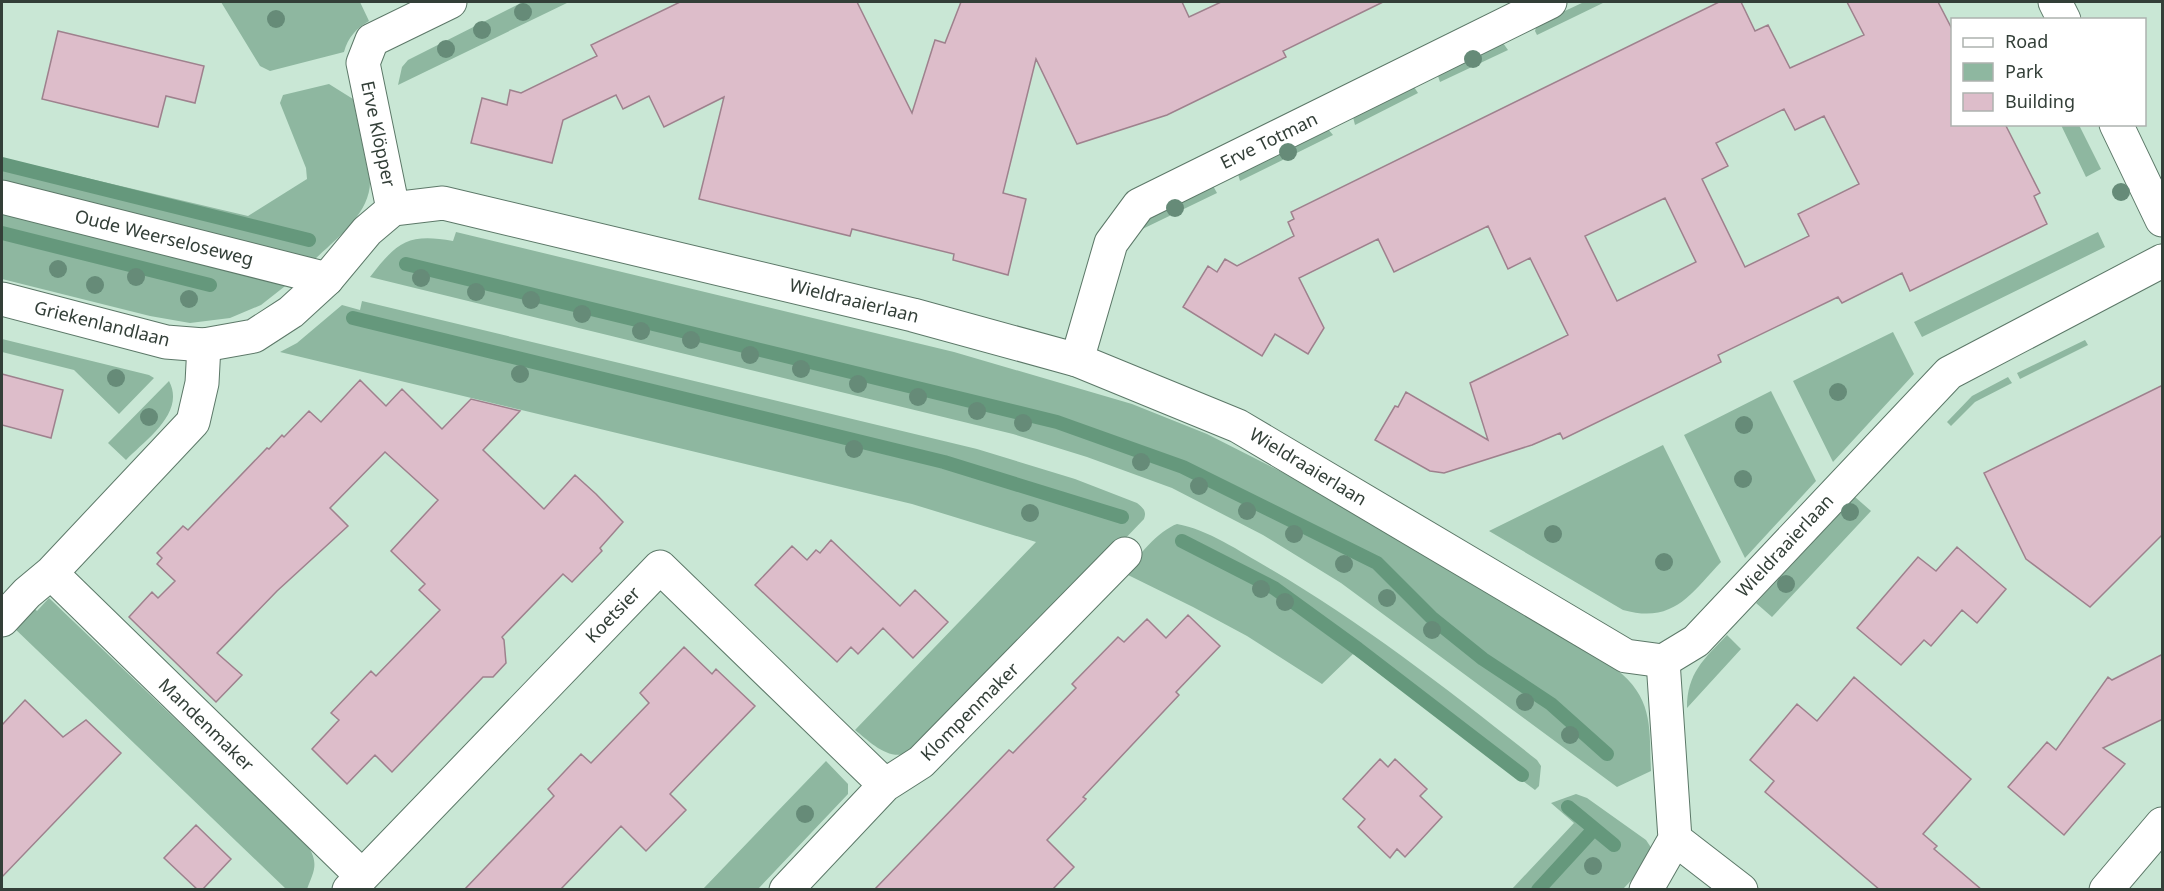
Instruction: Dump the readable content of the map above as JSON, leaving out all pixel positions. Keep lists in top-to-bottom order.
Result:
{
  "streets": {
    "street": [
      "Erve Klöpper",
      "Erve Totman",
      "Oude Weerseloseweg",
      "Wieldraaierlaan",
      "Griekenlandlaan",
      "Koetsier",
      "Klompenmaker",
      "Mandenmaker"
    ]
  },
  "crossings": [
    ["Erve Klöpper", "Wieldraaierlaan"],
    ["Erve Totman", "Wieldraaierlaan"],
    ["Oude Weerseloseweg", "Griekenlandlaan"],
    ["Koetsier", "Klompenmaker"],
    ["Koetsier", "Mandenmaker"]
  ],
  "legend": ["Road", "Park", "Building"]
}
